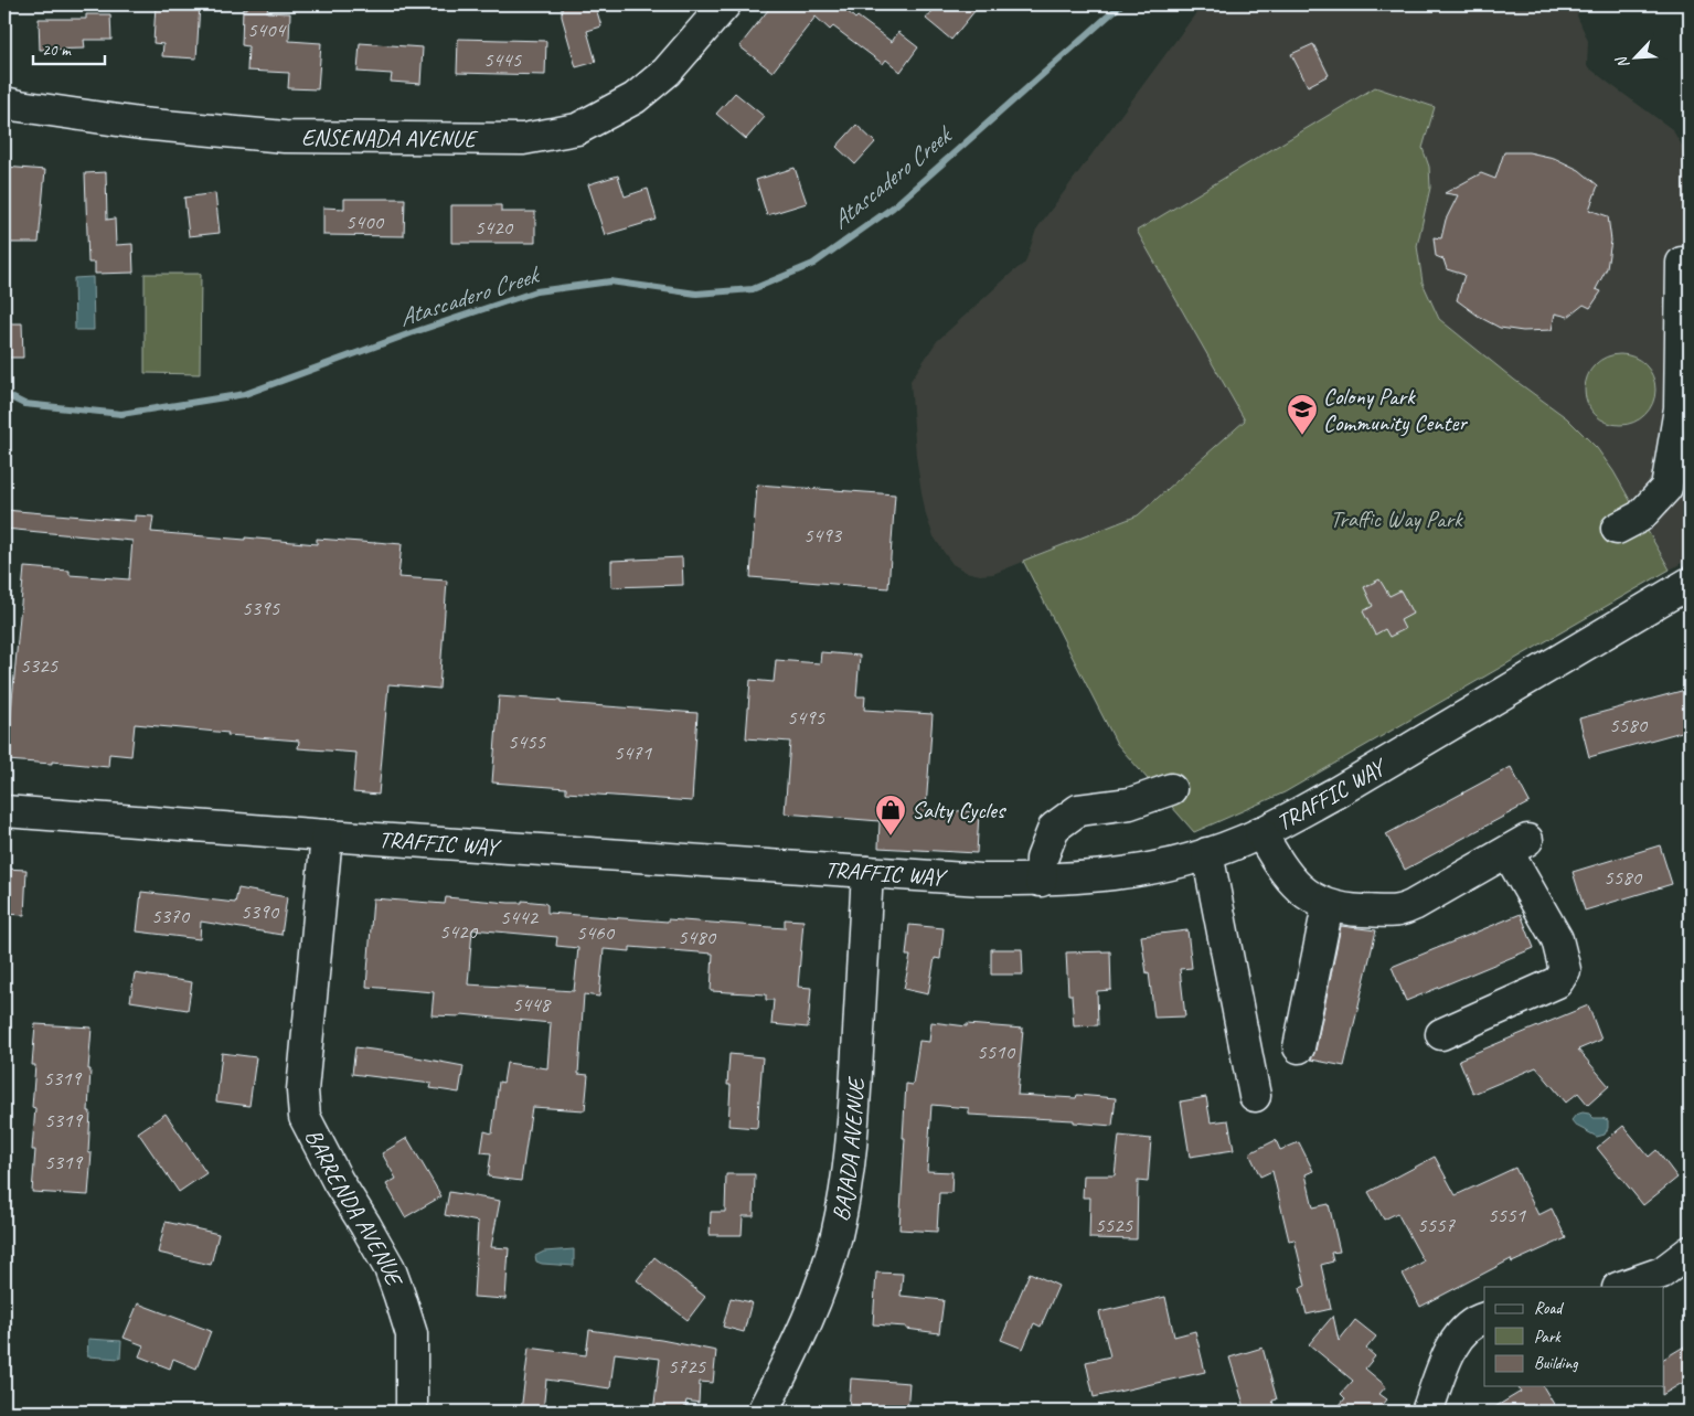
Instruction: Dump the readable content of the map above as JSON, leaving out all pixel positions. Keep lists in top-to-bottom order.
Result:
{
  "streets": {
    "street": [
      "ENSENADA AVENUE",
      "TRAFFIC WAY",
      "BAJADA AVENUE",
      "BARRENDA AVENUE"
    ]
  },
  "crossings": [
    ["TRAFFIC WAY", "BAJADA AVENUE"],
    ["TRAFFIC WAY", "BARRENDA AVENUE"]
  ],
  "water": ["Atascadero Creek"],
  "parks": ["Traffic Way Park"],
  "places": {
    "school or university": ["Colony Park Community Center"],
    "shop": ["Salty Cycles"]
  },
  "house_numbers": [
    "5404",
    "5445",
    "5400",
    "5420",
    "5493",
    "5395",
    "5325",
    "5495",
    "5580",
    "5455",
    "5471",
    "5580",
    "5390",
    "5370",
    "5442",
    "5420",
    "5460",
    "5480",
    "5448",
    "5510",
    "5319",
    "5319",
    "5319",
    "5551",
    "5525",
    "5557",
    "5725"
  ],
  "legend": ["Road", "Park", "Building"],
  "scale_bar": "20 m",
  "north": "bottom left"
}
